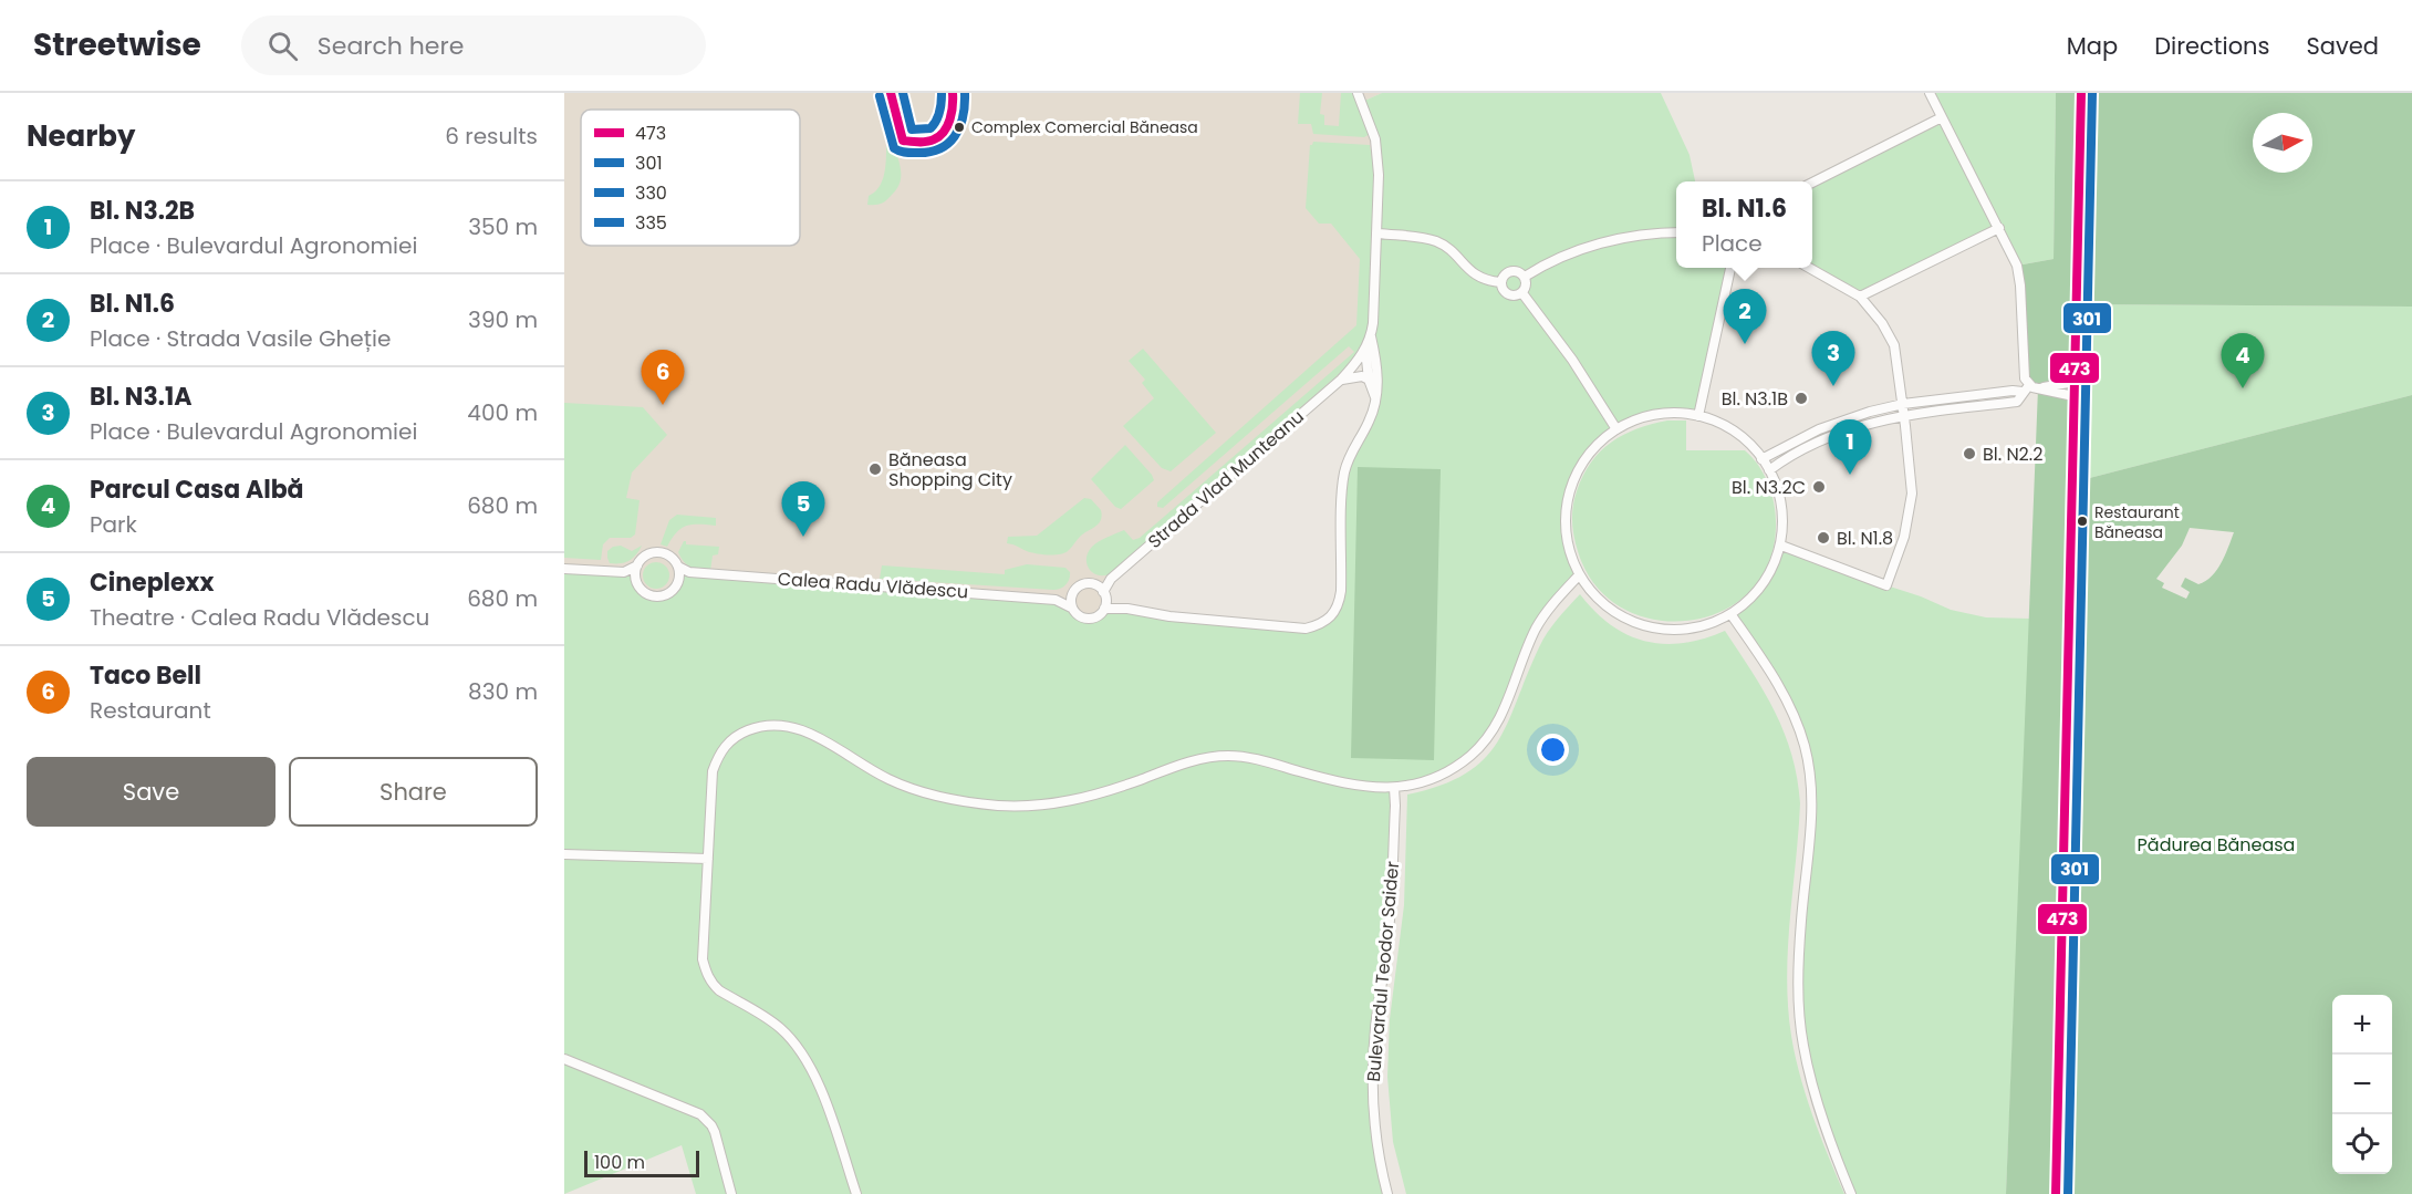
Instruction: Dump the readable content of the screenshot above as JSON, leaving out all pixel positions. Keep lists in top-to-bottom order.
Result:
{
  "streets": {
    "street": ["Strada Vlad Munteanu", "Calea Radu Vlădescu", "Bulevardul Teodor Saider"]
  },
  "crossings": [
    ["Strada Vlad Munteanu", "Calea Radu Vlădescu"]
  ],
  "parks": ["Pădurea Băneasa"],
  "places": [
    "Complex Comercial Băneasa",
    "Bl. N3.1B",
    "Bl. N2.2",
    "Băneasa Shopping City",
    "Bl. N3.2C",
    "Restaurant Băneasa",
    "Bl. N1.8"
  ],
  "lines": [
    "transit line 473",
    "transit line 301",
    "transit line 330",
    "transit line 335"
  ],
  "legend": [
    "473",
    "301",
    "330",
    "335"
  ],
  "scale_bar": "100 m",
  "north": "right",
  "page": {
    "header": "Streetwise",
    "search": "Search here",
    "nav": ["Map", "Directions", "Saved"],
    "heading": ["Nearby", "6 results"],
    "list": [
      {
        "mark": "1",
        "name": "Bl. N3.2B",
        "note": "Place · Bulevardul Agronomiei",
        "value": "350 m"
      },
      {
        "mark": "2",
        "name": "Bl. N1.6",
        "note": "Place · Strada Vasile Gheție",
        "value": "390 m"
      },
      {
        "mark": "3",
        "name": "Bl. N3.1A",
        "note": "Place · Bulevardul Agronomiei",
        "value": "400 m"
      },
      {
        "mark": "4",
        "name": "Parcul Casa Albă",
        "note": "Park",
        "value": "680 m"
      },
      {
        "mark": "5",
        "name": "Cineplexx",
        "note": "Theatre · Calea Radu Vlădescu",
        "value": "680 m"
      },
      {
        "mark": "6",
        "name": "Taco Bell",
        "note": "Restaurant",
        "value": "830 m"
      }
    ],
    "popup": ["Bl. N1.6", "Place"],
    "pins": [
      "2",
      "3",
      "4",
      "6",
      "1",
      "5"
    ],
    "buttons": ["Save", "Share"],
    "map_buttons": ["+", "−"],
    "scale": "100 m"
  }
}
